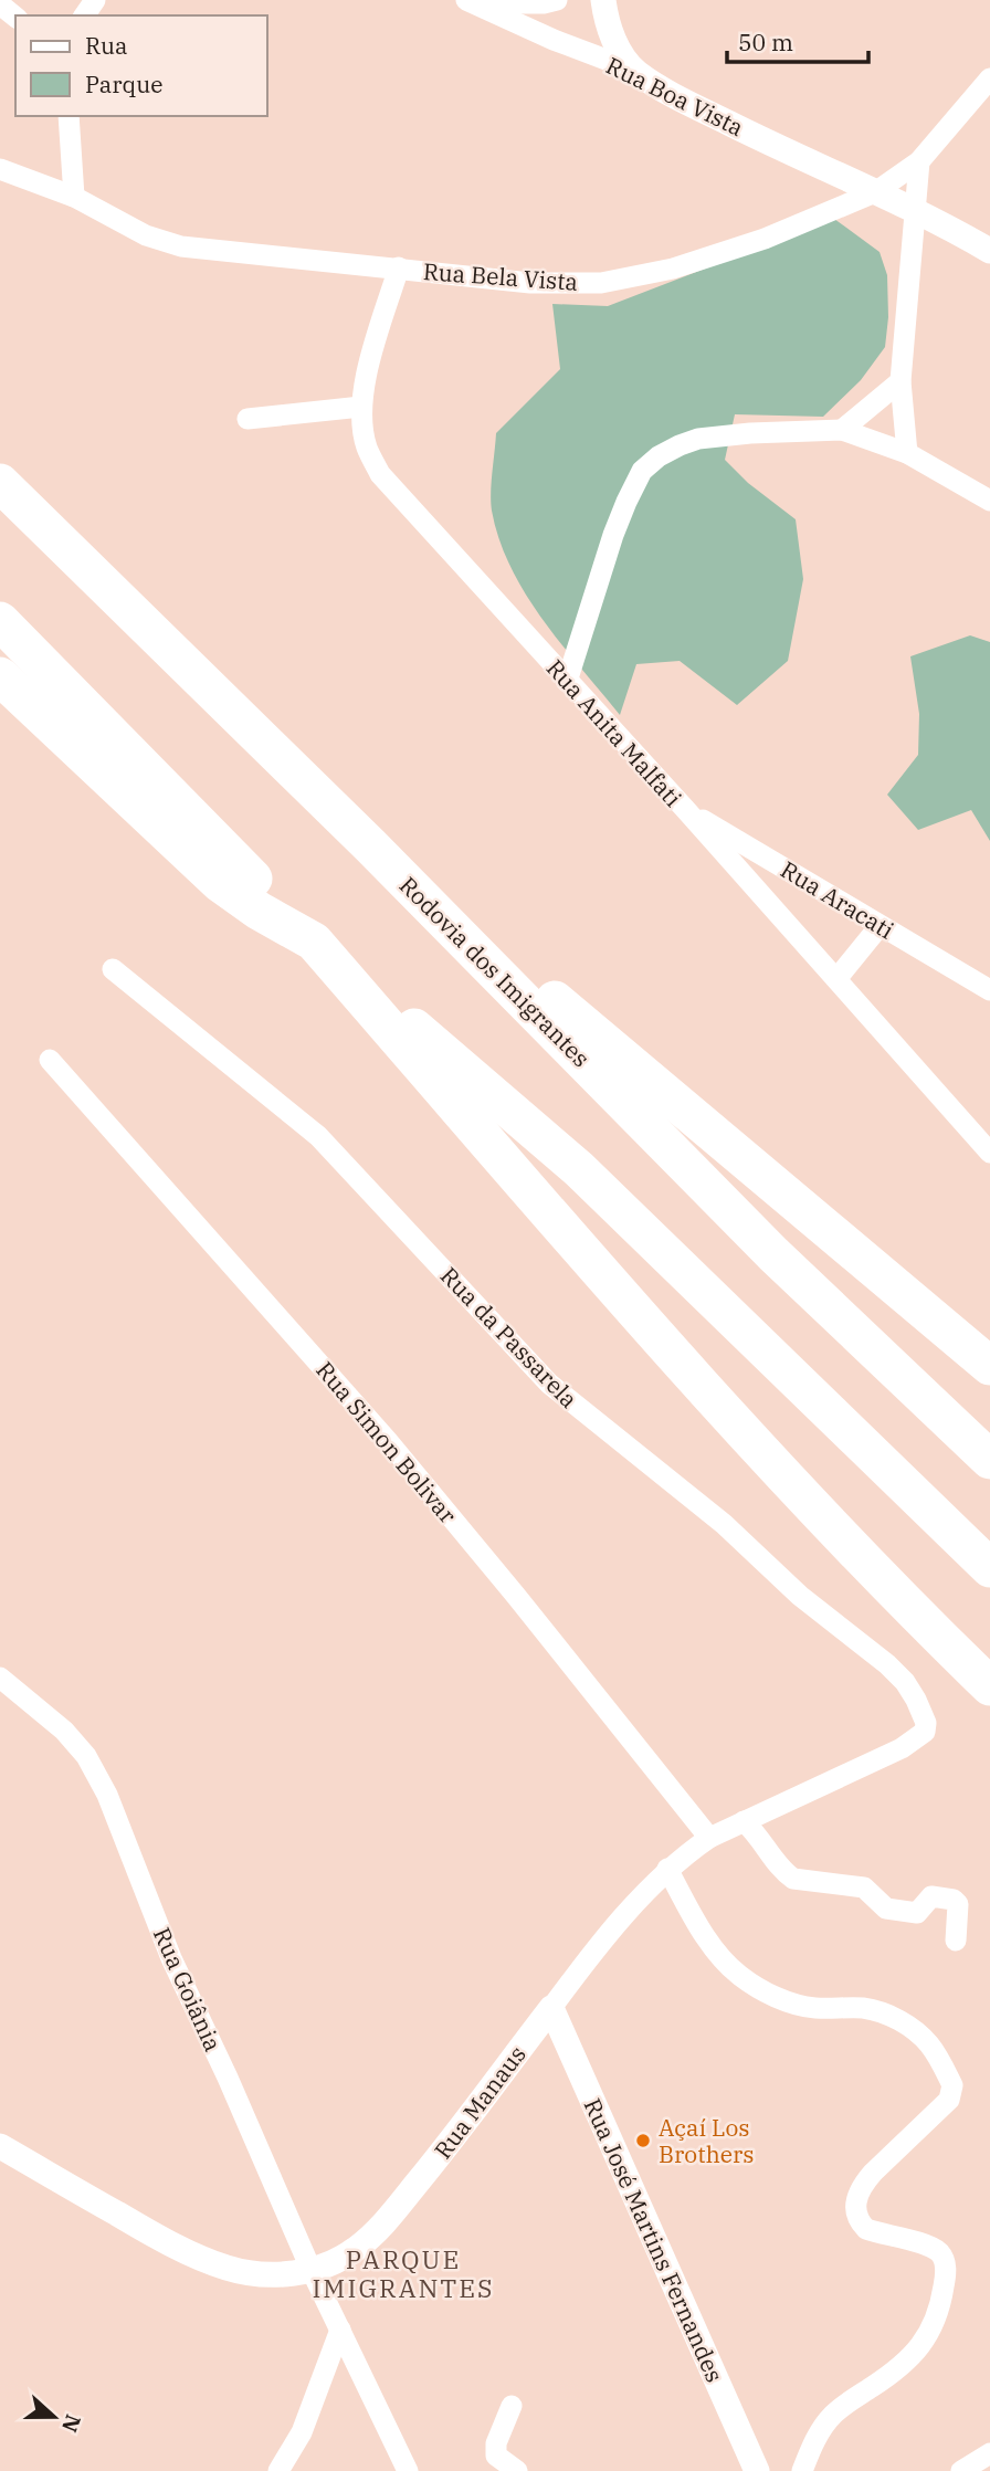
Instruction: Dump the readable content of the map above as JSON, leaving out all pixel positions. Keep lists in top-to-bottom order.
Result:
{
  "streets": {
    "highway": ["Rodovia dos Imigrantes"],
    "street": [
      "Rua Boa Vista",
      "Rua Bela Vista",
      "Rua Anita Malfati",
      "Rua Aracati",
      "Rua da Passarela",
      "Rua Simon Bolivar",
      "Rua Goiânia",
      "Rua Manaus",
      "Rua José Martins Fernandes"
    ]
  },
  "crossings": [
    ["Rua Boa Vista", "Rua Bela Vista"],
    ["Rua Bela Vista", "Rua Anita Malfati"],
    ["Rua Anita Malfati", "Rua Aracati"],
    ["Rua da Passarela", "Rua Manaus"],
    ["Rua Simon Bolivar", "Rua Manaus"],
    ["Rua Goiânia", "Rua Manaus"],
    ["Rua Manaus", "Rua José Martins Fernandes"]
  ],
  "districts": ["PARQUE IMIGRANTES"],
  "places": ["Açaí Los Brothers"],
  "legend": ["Rua", "Parque"],
  "scale_bar": "50 m",
  "north": "right"
}
